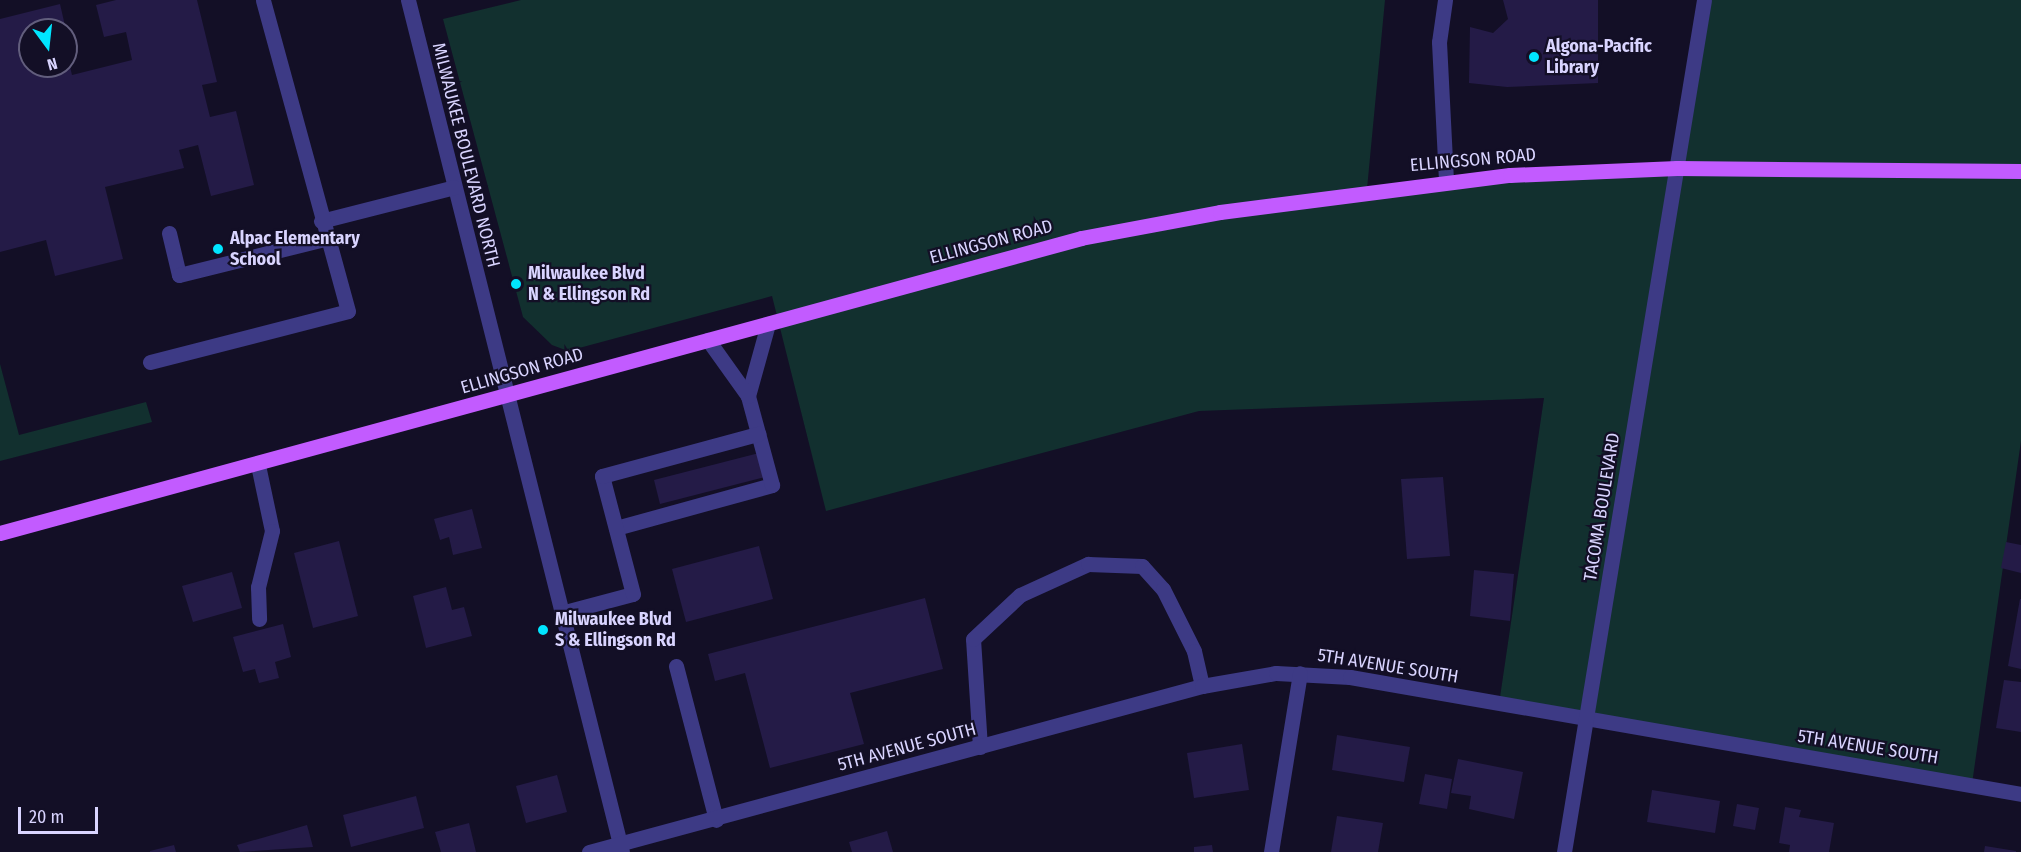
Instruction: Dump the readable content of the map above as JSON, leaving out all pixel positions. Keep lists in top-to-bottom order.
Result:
{
  "streets": {
    "main road": ["ELLINGSON ROAD"],
    "street": ["MILWAUKEE BOULEVARD NORTH", "TACOMA BOULEVARD", "5TH AVENUE SOUTH"]
  },
  "crossings": [
    ["MILWAUKEE BOULEVARD NORTH", "ELLINGSON ROAD"],
    ["MILWAUKEE BOULEVARD NORTH", "5TH AVENUE SOUTH"],
    ["ELLINGSON ROAD", "TACOMA BOULEVARD"],
    ["TACOMA BOULEVARD", "5TH AVENUE SOUTH"]
  ],
  "places": [
    "Algona-Pacific Library",
    "Alpac Elementary School",
    "Milwaukee Blvd N & Ellingson Rd",
    "Milwaukee Blvd S & Ellingson Rd"
  ],
  "scale_bar": "20 m",
  "north": "bottom"
}
